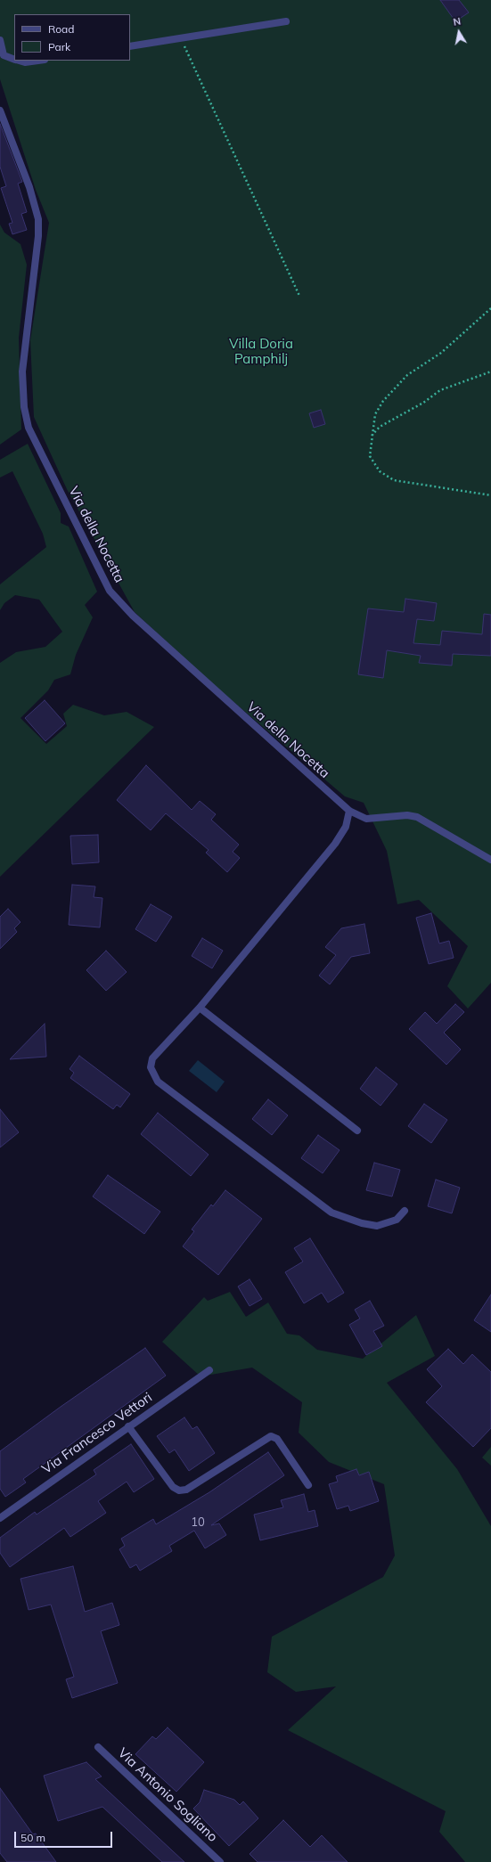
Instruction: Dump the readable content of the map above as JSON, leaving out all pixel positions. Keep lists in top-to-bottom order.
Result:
{
  "streets": {
    "street": ["Via della Nocetta", "Via Francesco Vettori", "Via Antonio Sogliano"]
  },
  "parks": ["Villa Doria Pamphilj"],
  "house_numbers": ["10"],
  "legend": ["Road", "Park"],
  "scale_bar": "50 m",
  "north": "top"
}
